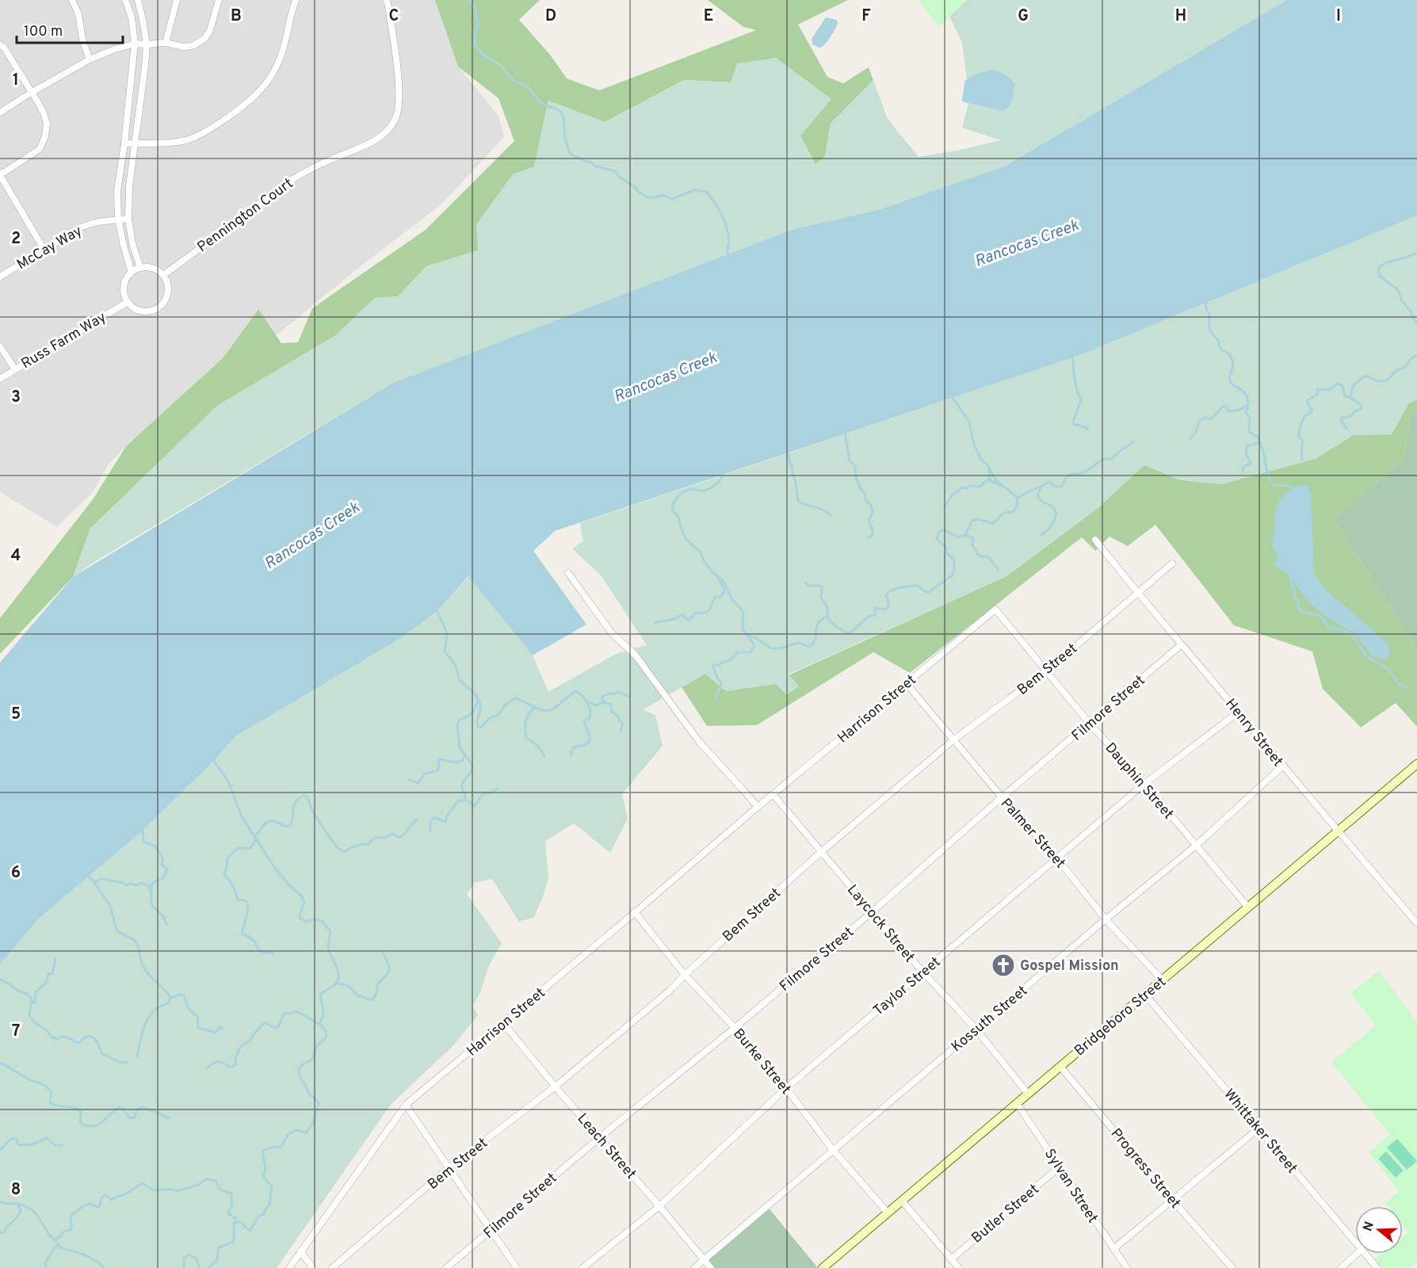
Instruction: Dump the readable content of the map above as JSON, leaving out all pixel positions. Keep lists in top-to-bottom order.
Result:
{
  "streets": {
    "main road": ["Bridgeboro Street"],
    "street": [
      "Pennington Court",
      "McCay Way",
      "Russ Farm Way",
      "Bem Street",
      "Filmore Street",
      "Harrison Street",
      "Henry Street",
      "Dauphin Street",
      "Palmer Street",
      "Laycock Street",
      "Taylor Street",
      "Kossuth Street",
      "Burke Street",
      "Whittaker Street",
      "Leach Street",
      "Progress Street",
      "Sylvan Street",
      "Butler Street"
    ]
  },
  "crossings": [
    ["Pennington Court", "Russ Farm Way"],
    ["Bem Street", "Henry Street"],
    ["Bem Street", "Dauphin Street"],
    ["Bem Street", "Palmer Street"],
    ["Bem Street", "Laycock Street"],
    ["Bem Street", "Burke Street"],
    ["Bem Street", "Leach Street"],
    ["Filmore Street", "Henry Street"],
    ["Filmore Street", "Dauphin Street"],
    ["Filmore Street", "Palmer Street"],
    ["Filmore Street", "Laycock Street"],
    ["Filmore Street", "Burke Street"],
    ["Filmore Street", "Leach Street"],
    ["Harrison Street", "Dauphin Street"],
    ["Harrison Street", "Palmer Street"],
    ["Harrison Street", "Laycock Street"],
    ["Harrison Street", "Burke Street"],
    ["Harrison Street", "Leach Street"],
    ["Henry Street", "Taylor Street"],
    ["Henry Street", "Bridgeboro Street"],
    ["Henry Street", "Kossuth Street"],
    ["Dauphin Street", "Taylor Street"],
    ["Dauphin Street", "Bridgeboro Street"],
    ["Dauphin Street", "Kossuth Street"],
    ["Palmer Street", "Taylor Street"],
    ["Palmer Street", "Bridgeboro Street"],
    ["Palmer Street", "Kossuth Street"],
    ["Laycock Street", "Taylor Street"],
    ["Laycock Street", "Bridgeboro Street"],
    ["Laycock Street", "Kossuth Street"],
    ["Taylor Street", "Burke Street"],
    ["Taylor Street", "Leach Street"],
    ["Bridgeboro Street", "Burke Street"],
    ["Bridgeboro Street", "Whittaker Street"],
    ["Bridgeboro Street", "Progress Street"],
    ["Bridgeboro Street", "Sylvan Street"],
    ["Kossuth Street", "Burke Street"],
    ["Kossuth Street", "Leach Street"],
    ["Sylvan Street", "Butler Street"]
  ],
  "water": ["Rancocas Creek"],
  "places": {
    "church": ["Gospel Mission"]
  },
  "scale_bar": "100 m",
  "north": "left",
  "grid": {
    "columns": [
      "B",
      "C",
      "D",
      "E",
      "F",
      "G",
      "H",
      "I"
    ],
    "rows": [
      "1",
      "2",
      "3",
      "4",
      "5",
      "6",
      "7",
      "8"
    ]
  }
}
